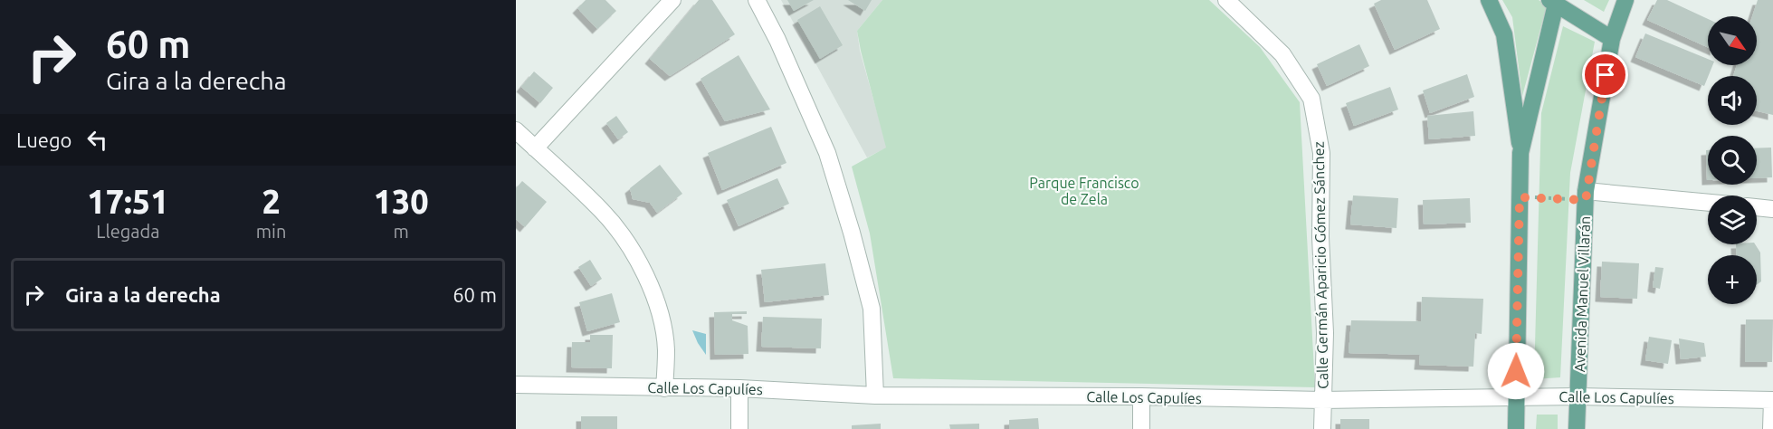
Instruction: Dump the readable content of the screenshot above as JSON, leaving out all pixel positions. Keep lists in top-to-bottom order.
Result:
{
  "streets": {
    "main road": ["Avenida Manuel Villarán"],
    "street": ["Calle Germán Aparicio Gómez Sánchez", "Calle Los Capulíes"]
  },
  "crossings": [
    ["Calle Germán Aparicio Gómez Sánchez", "Calle Los Capulíes"],
    ["Avenida Manuel Villarán", "Calle Los Capulíes"]
  ],
  "parks": ["Parque Francisco de Zela"],
  "north": "bottom right",
  "page": {
    "turn": ["60 m", "Gira a la derecha"],
    "map_buttons": "+",
    "then": "Luego",
    "eta": [
      "17:51",
      "Llegada",
      "2",
      "min",
      "130",
      "m"
    ],
    "list": [
      {
        "name": "Gira a la derecha",
        "value": "60 m"
      }
    ]
  }
}
